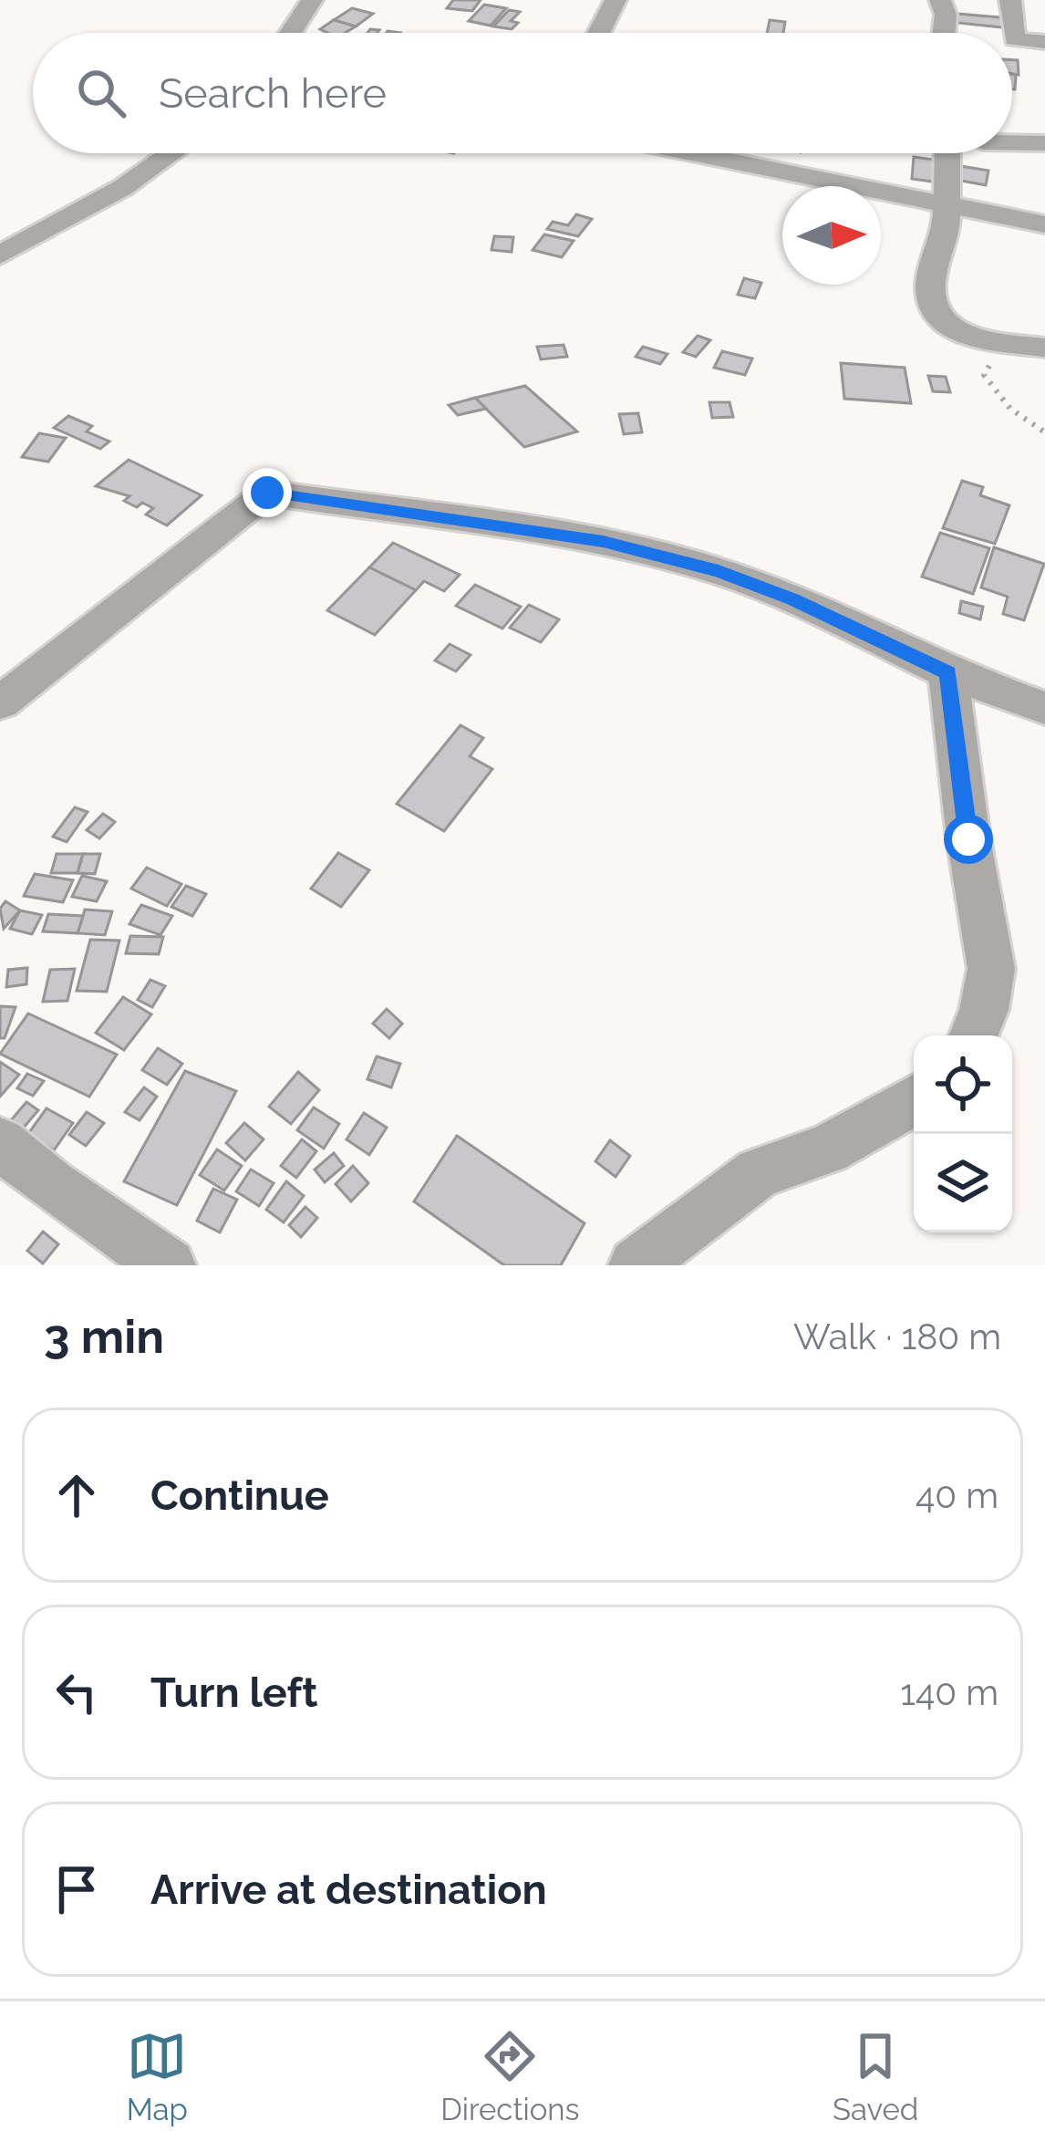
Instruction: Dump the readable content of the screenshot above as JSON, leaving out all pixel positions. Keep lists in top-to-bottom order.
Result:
{
  "north": "right",
  "page": {
    "search": "Search here",
    "heading": ["3 min", "Walk · 180 m"],
    "list": [
      ["Continue", "40 m"],
      ["Turn left", "140 m"],
      "Arrive at destination"
    ],
    "nav": ["Map", "Directions", "Saved"]
  }
}
